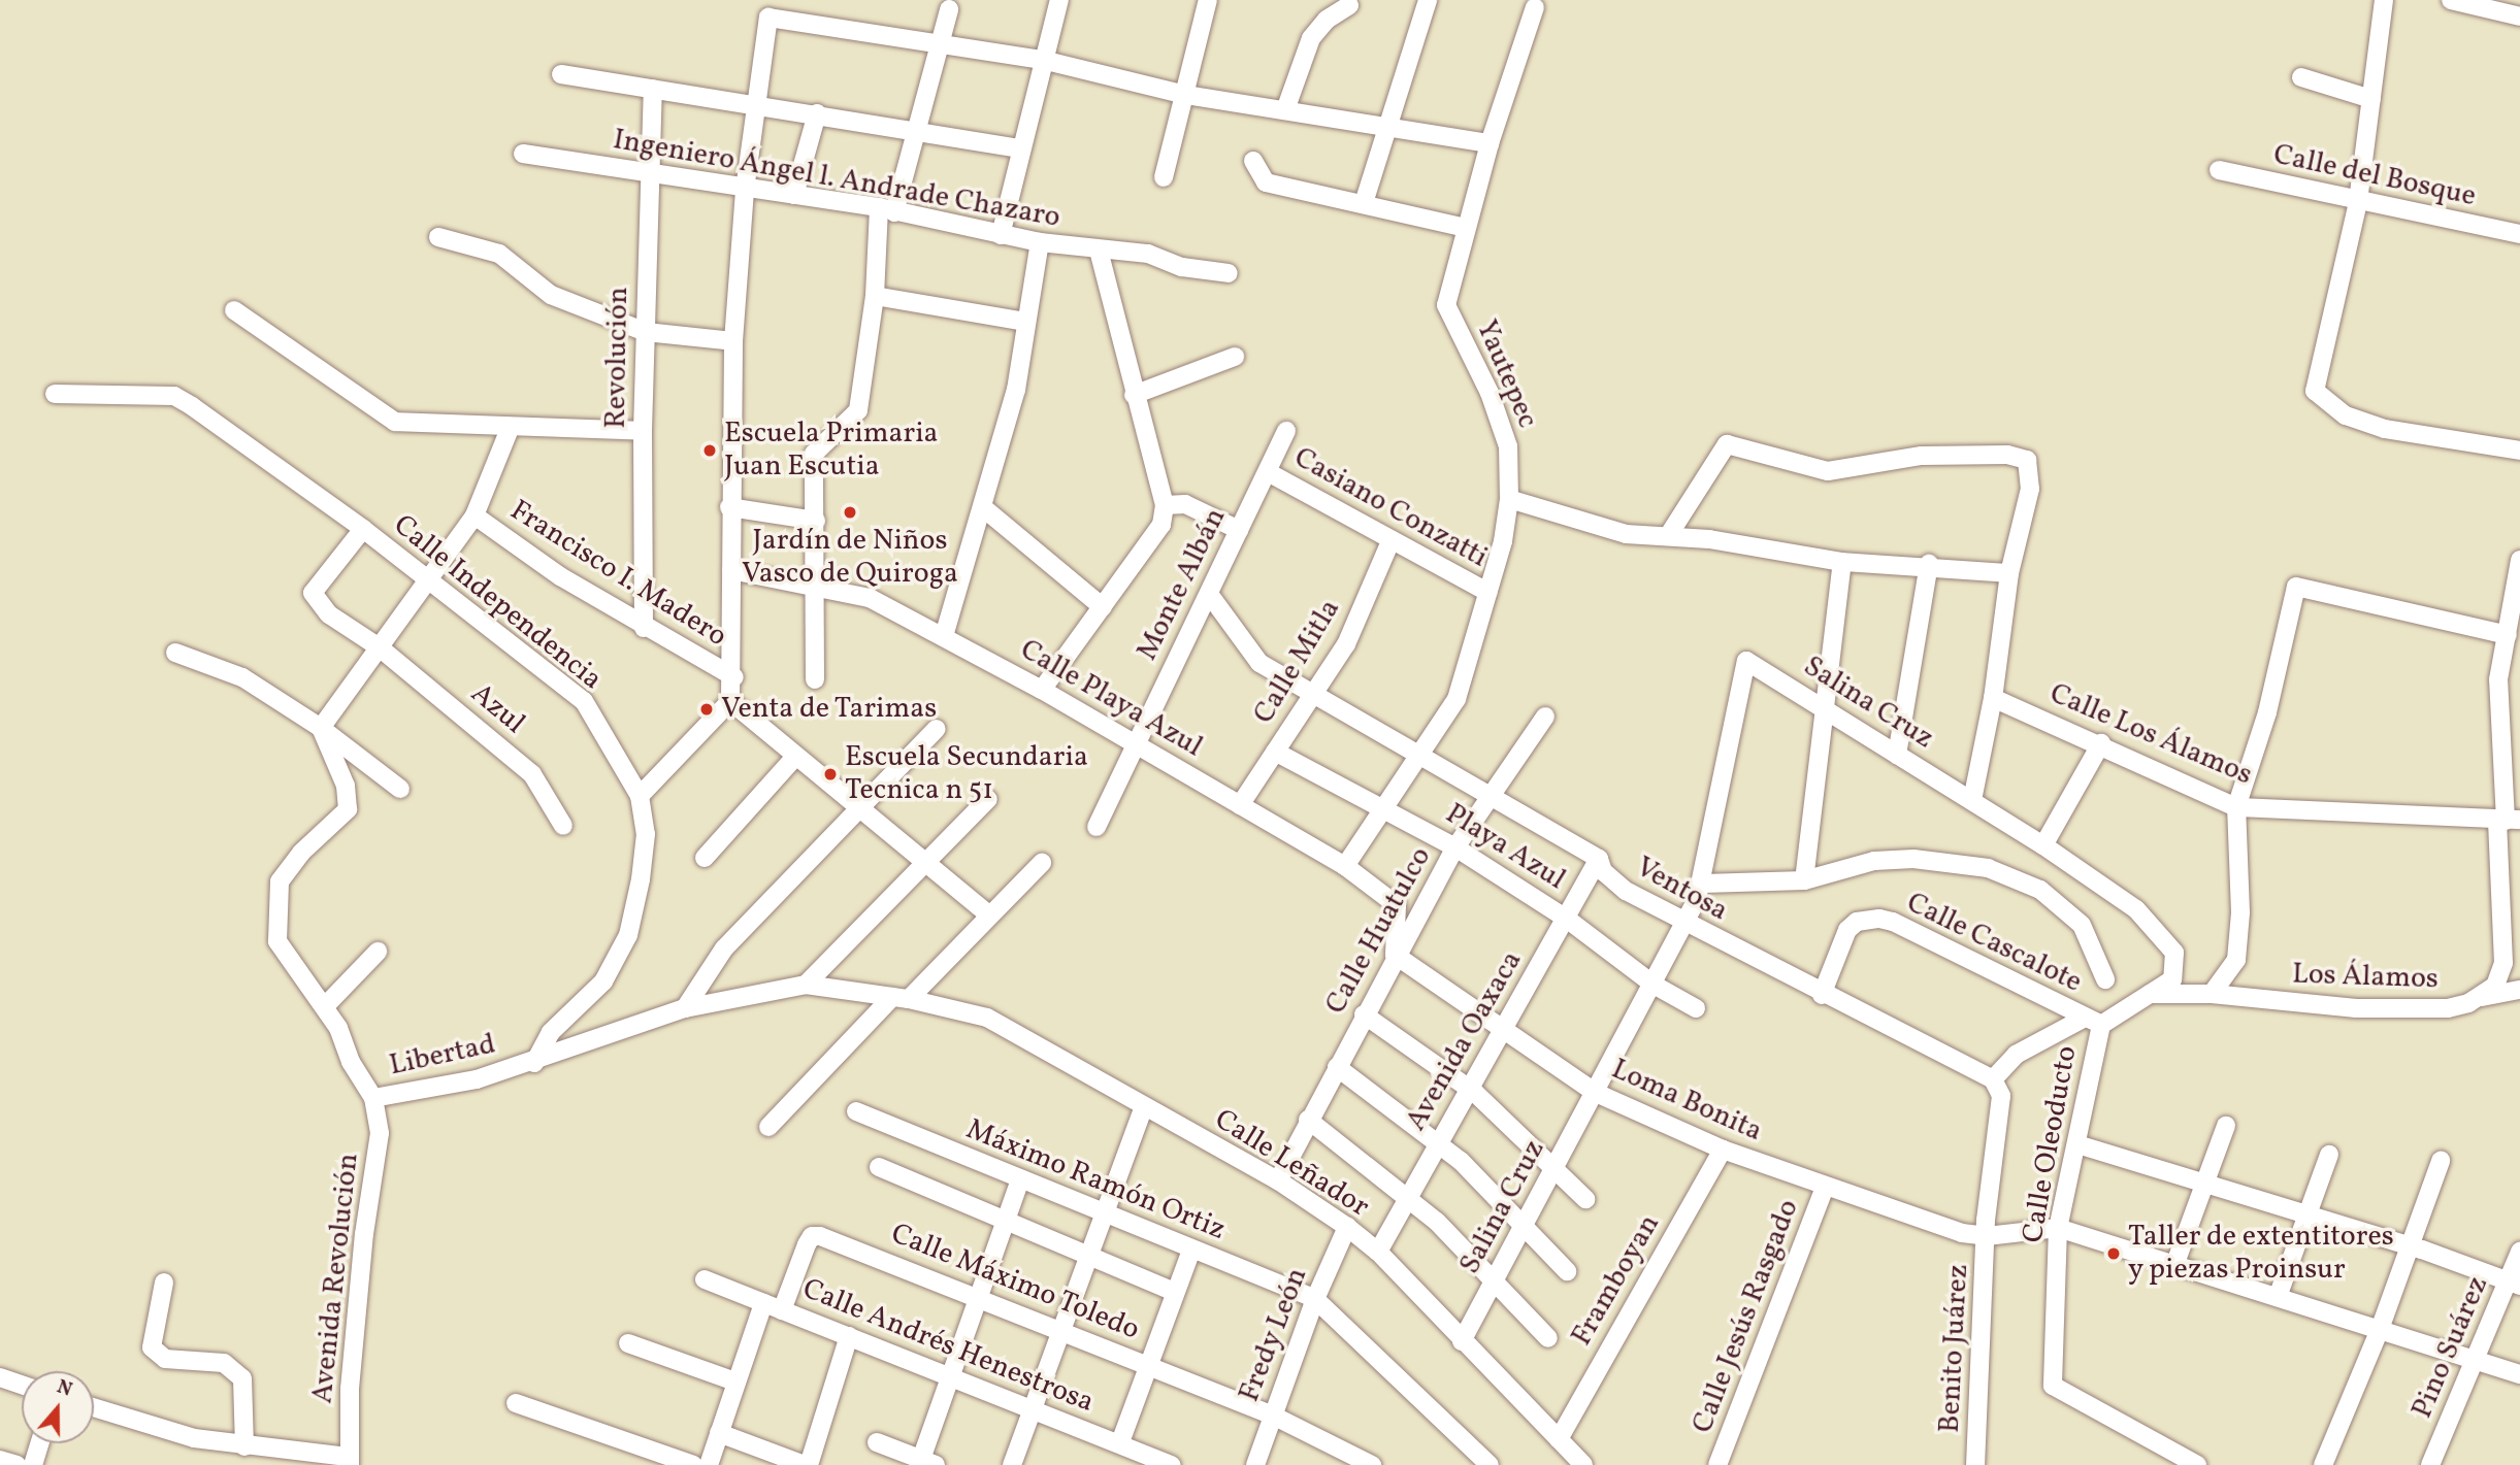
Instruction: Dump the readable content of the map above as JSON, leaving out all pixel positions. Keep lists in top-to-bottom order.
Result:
{
  "streets": {
    "street": [
      "Calle del Bosque",
      "Ingeniero Ángel l. Andrade Chazaro",
      "Revolución",
      "Yautepec",
      "Casiano Conzatti",
      "Francisco I. Madero",
      "Monte Albán",
      "Calle Independencia",
      "Calle Mitla",
      "Calle Playa Azul",
      "Salina Cruz",
      "Azul",
      "Calle Los Álamos",
      "Playa Azul",
      "Ventosa",
      "Calle Huatulco",
      "Calle Cascalote",
      "Los Álamos",
      "Avenida Oaxaca",
      "Libertad",
      "Loma Bonita",
      "Calle Oleoducto",
      "Calle Leñador",
      "Máximo Ramón Ortiz",
      "Avenida Revolución",
      "Framboyan",
      "Calle Máximo Toledo",
      "Calle Jesús Rasgado",
      "Fredy León",
      "Calle Andrés Henestrosa",
      "Pino Suárez",
      "Benito Juárez"
    ]
  },
  "crossings": [
    ["Ingeniero Ángel l. Andrade Chazaro", "Revolución"],
    ["Revolución", "Francisco I. Madero"],
    ["Yautepec", "Casiano Conzatti"],
    ["Yautepec", "Calle Playa Azul"],
    ["Yautepec", "Playa Azul"],
    ["Yautepec", "Ventosa"],
    ["Casiano Conzatti", "Monte Albán"],
    ["Casiano Conzatti", "Calle Mitla"],
    ["Monte Albán", "Calle Playa Azul"],
    ["Monte Albán", "Ventosa"],
    ["Calle Independencia", "Azul"],
    ["Calle Independencia", "Libertad"],
    ["Calle Mitla", "Calle Playa Azul"],
    ["Calle Mitla", "Playa Azul"],
    ["Calle Mitla", "Ventosa"],
    ["Calle Playa Azul", "Calle Huatulco"],
    ["Calle Playa Azul", "Loma Bonita"],
    ["Salina Cruz", "Playa Azul"],
    ["Salina Cruz", "Ventosa"],
    ["Salina Cruz", "Loma Bonita"],
    ["Salina Cruz", "Calle Oleoducto"],
    ["Salina Cruz", "Calle Leñador"],
    ["Playa Azul", "Calle Huatulco"],
    ["Playa Azul", "Avenida Oaxaca"],
    ["Ventosa", "Calle Huatulco"],
    ["Ventosa", "Calle Cascalote"],
    ["Ventosa", "Avenida Oaxaca"],
    ["Calle Huatulco", "Loma Bonita"],
    ["Calle Huatulco", "Calle Leñador"],
    ["Calle Cascalote", "Calle Oleoducto"],
    ["Los Álamos", "Calle Oleoducto"],
    ["Avenida Oaxaca", "Loma Bonita"],
    ["Avenida Oaxaca", "Calle Leñador"],
    ["Libertad", "Calle Leñador"],
    ["Libertad", "Avenida Revolución"],
    ["Loma Bonita", "Calle Oleoducto"],
    ["Loma Bonita", "Framboyan"],
    ["Loma Bonita", "Calle Jesús Rasgado"],
    ["Loma Bonita", "Benito Juárez"],
    ["Calle Leñador", "Framboyan"],
    ["Calle Leñador", "Fredy León"],
    ["Máximo Ramón Ortiz", "Fredy León"],
    ["Calle Máximo Toledo", "Fredy León"],
    ["Calle Máximo Toledo", "Calle Andrés Henestrosa"]
  ],
  "places": [
    "Escuela Primaria Juan Escutia",
    "Jardín de Niños Vasco de Quiroga",
    "Venta de Tarimas",
    "Escuela Secundaria Tecnica n 51",
    "Taller de extentitores y piezas Proinsur"
  ],
  "north": "top"
}
